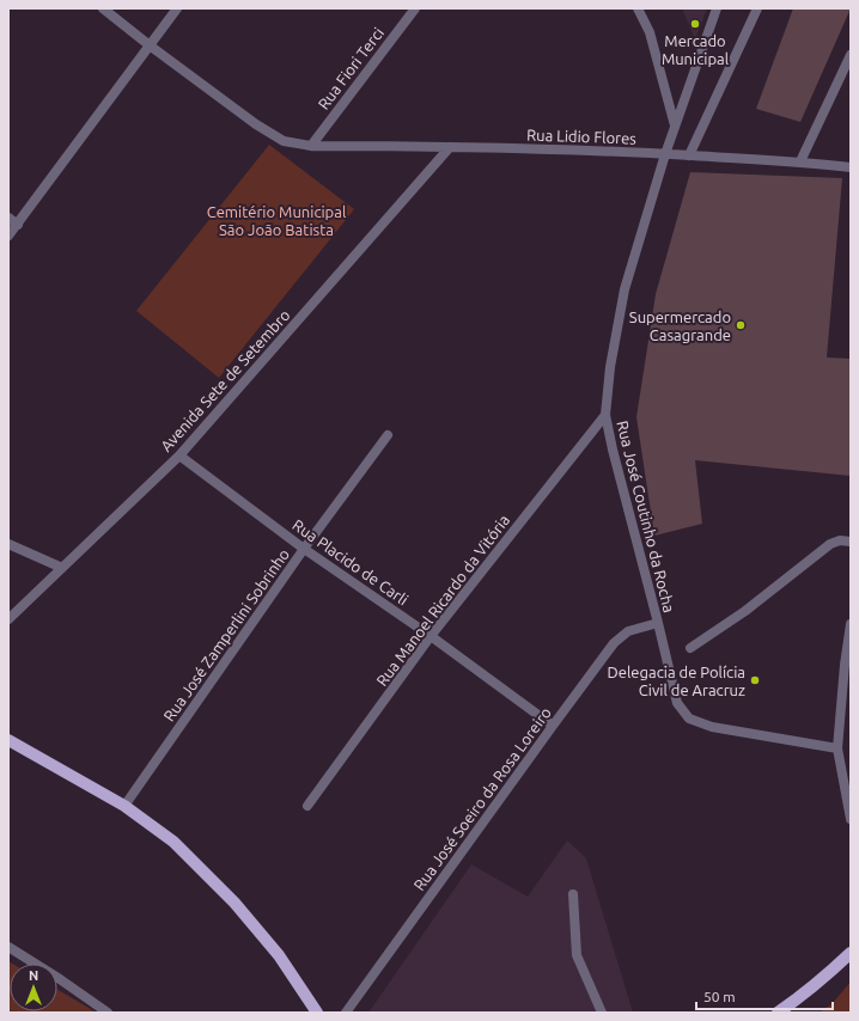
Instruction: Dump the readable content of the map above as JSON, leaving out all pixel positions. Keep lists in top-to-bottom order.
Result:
{
  "streets": {
    "street": [
      "Rua Fiori Terci",
      "Rua Lidio Flores",
      "Avenida Sete de Setembro",
      "Rua José Coutinho da Rocha",
      "Rua Placido de Carli",
      "Rua Manoel Ricardo da Vitória",
      "Rua José Zamperlini Sobrinho",
      "Rua José Soeiro da Rosa Loreiro"
    ]
  },
  "crossings": [
    ["Rua Fiori Terci", "Rua Lidio Flores"],
    ["Rua Lidio Flores", "Avenida Sete de Setembro"],
    ["Rua Lidio Flores", "Rua José Coutinho da Rocha"],
    ["Avenida Sete de Setembro", "Rua Placido de Carli"],
    ["Rua José Coutinho da Rocha", "Rua Manoel Ricardo da Vitória"],
    ["Rua José Coutinho da Rocha", "Rua José Soeiro da Rosa Loreiro"],
    ["Rua Placido de Carli", "Rua Manoel Ricardo da Vitória"],
    ["Rua Placido de Carli", "Rua José Zamperlini Sobrinho"],
    ["Rua Placido de Carli", "Rua José Soeiro da Rosa Loreiro"]
  ],
  "parks": ["Cemitério Municipal São João Batista"],
  "places": ["Mercado Municipal", "Supermercado Casagrande", "Delegacia de Polícia Civil de Aracruz"],
  "scale_bar": "50 m",
  "north": "top"
}
